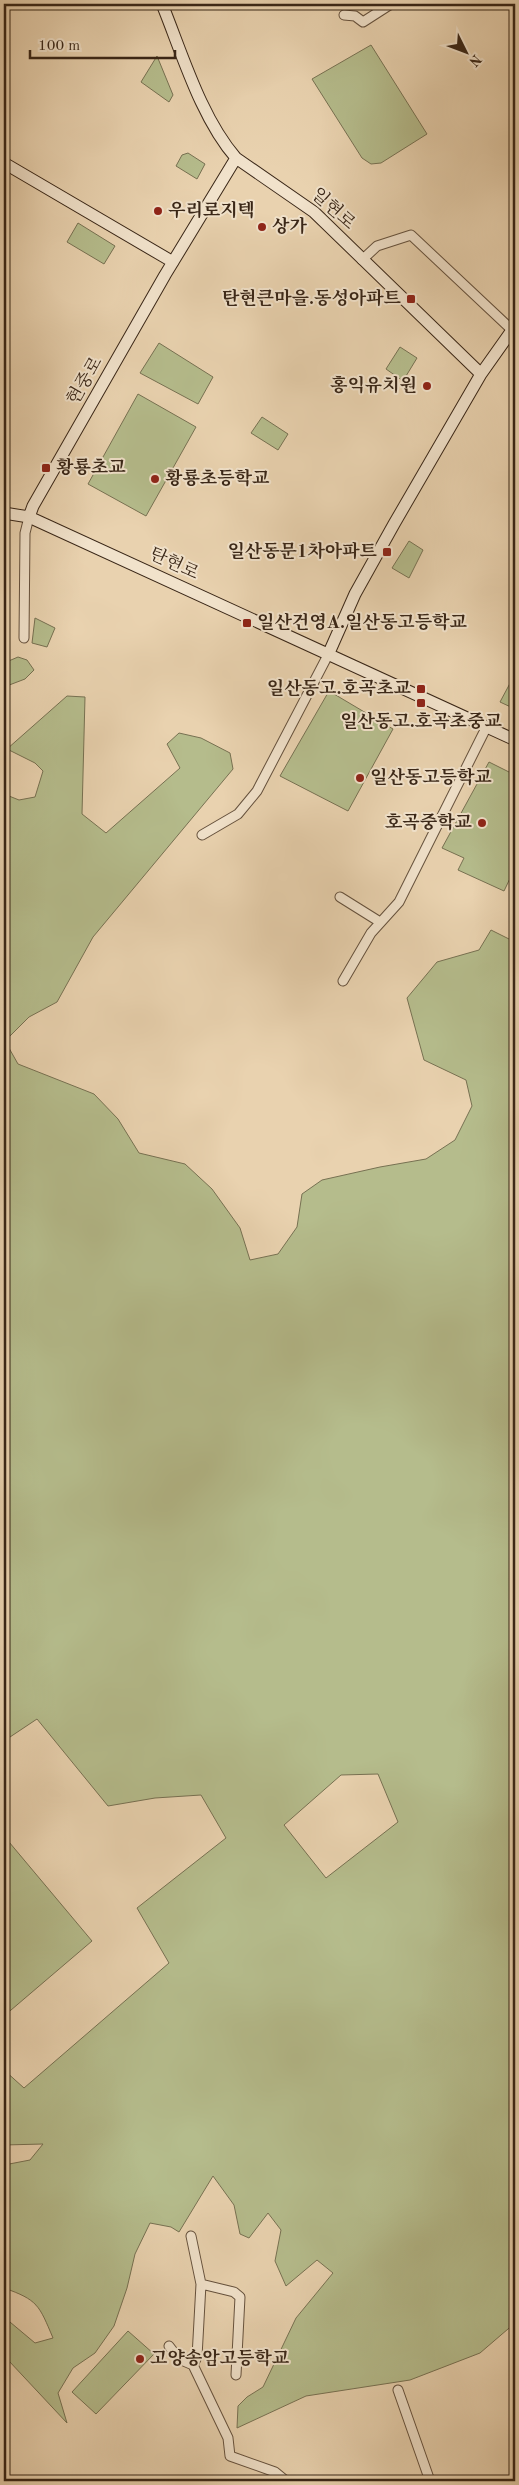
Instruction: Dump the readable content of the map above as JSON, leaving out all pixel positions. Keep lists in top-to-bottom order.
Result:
{
  "streets": {
    "main road": ["일현로", "현중로", "탄현로"]
  },
  "crossings": [
    ["일현로", "현중로"],
    ["현중로", "탄현로"]
  ],
  "places": {
    "other": [
      "우리로지텍",
      "상가",
      "홍익유치원",
      "황룡초등학교",
      "일산동고등학교",
      "호곡중학교",
      "고양송암고등학교"
    ],
    "transit": [
      "탄현큰마을.동성아파트",
      "황룡초교",
      "일산동문1차아파트",
      "일산건영A.일산동고등학교",
      "일산동고.호곡초교",
      "일산동고.호곡초중교"
    ]
  },
  "scale_bar": "100 m",
  "north": "bottom right"
}
